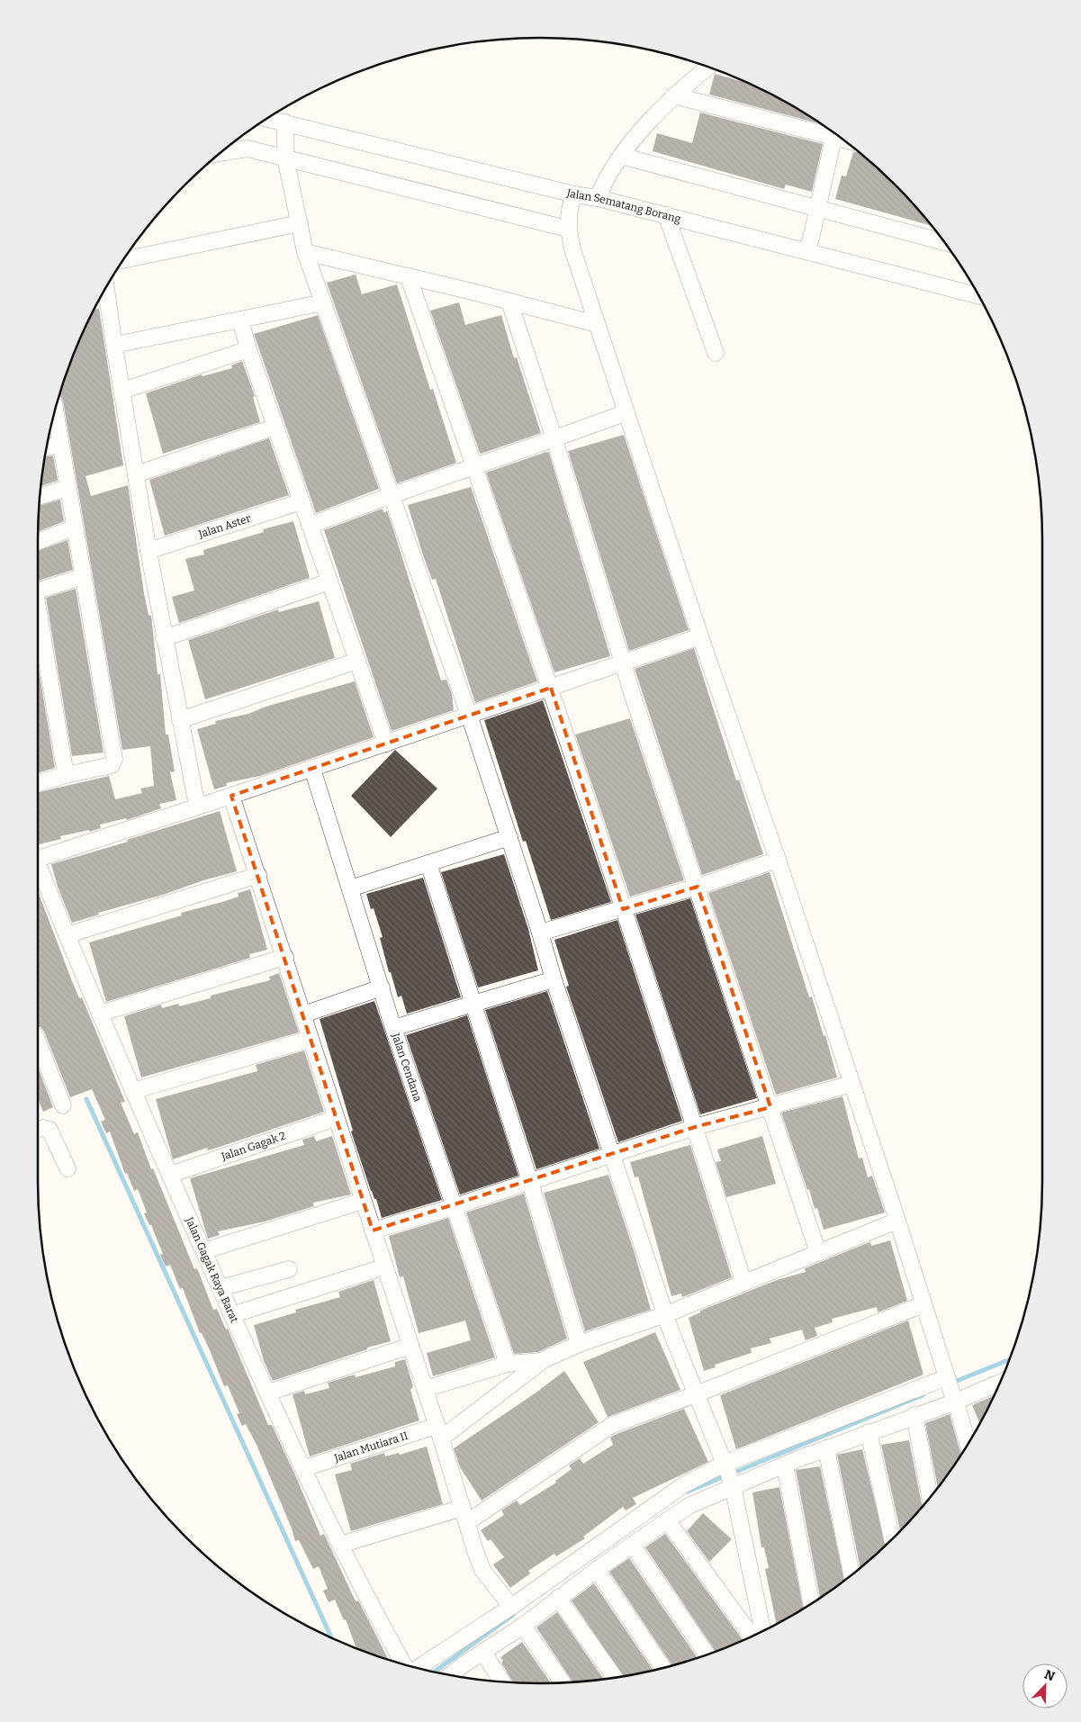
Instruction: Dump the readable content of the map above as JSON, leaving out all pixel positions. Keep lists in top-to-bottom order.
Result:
{
  "streets": {
    "street": [
      "Jalan Sematang Borang",
      "Jalan Aster",
      "Jalan Cendana",
      "Jalan Gagak 2",
      "Jalan Gagak Raya Barat",
      "Jalan Mutiara II"
    ]
  },
  "crossings": [
    ["Jalan Gagak 2", "Jalan Gagak Raya Barat"],
    ["Jalan Gagak Raya Barat", "Jalan Mutiara II"]
  ],
  "north": "top right"
}
